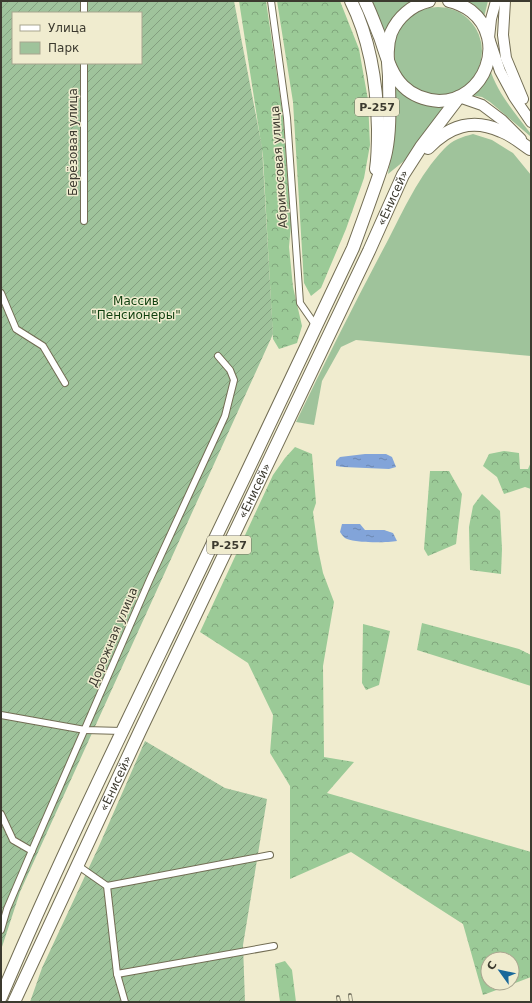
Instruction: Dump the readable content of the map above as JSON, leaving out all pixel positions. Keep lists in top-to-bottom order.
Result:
{
  "streets": {
    "highway": ["Р-257", "«Енисей»"],
    "street": ["Берёзовая улица", "Абрикосовая улица", "Дорожная улица"]
  },
  "crossings": [
    ["Р-257", "«Енисей»"],
    ["Абрикосовая улица", "«Енисей»"]
  ],
  "parks": ["Массив \"Пенсионеры\""],
  "legend": ["Улица", "Парк"],
  "north": "top left"
}
